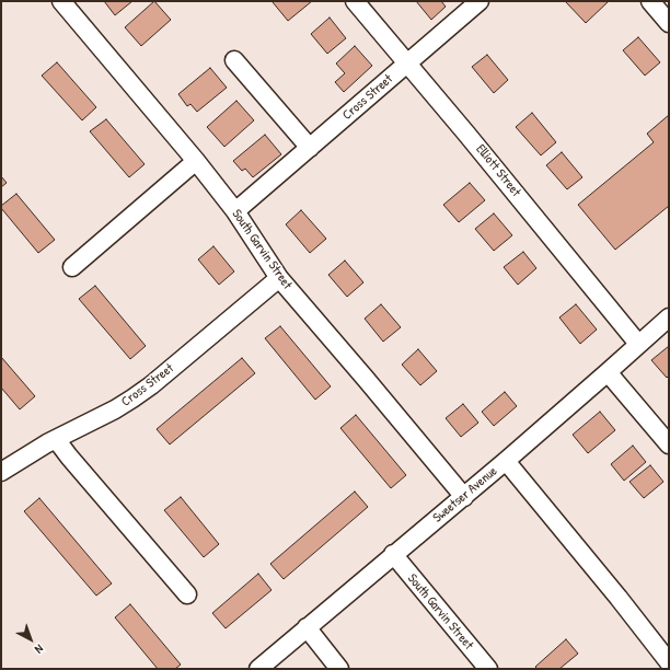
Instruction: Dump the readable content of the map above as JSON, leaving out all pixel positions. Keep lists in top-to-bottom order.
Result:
{
  "streets": {
    "street": [
      "Cross Street",
      "Elliott Street",
      "South Garvin Street",
      "Sweetser Avenue"
    ]
  },
  "crossings": [
    ["Cross Street", "Elliott Street"],
    ["Cross Street", "South Garvin Street"],
    ["Elliott Street", "Sweetser Avenue"],
    ["South Garvin Street", "Sweetser Avenue"]
  ],
  "north": "bottom right"
}
